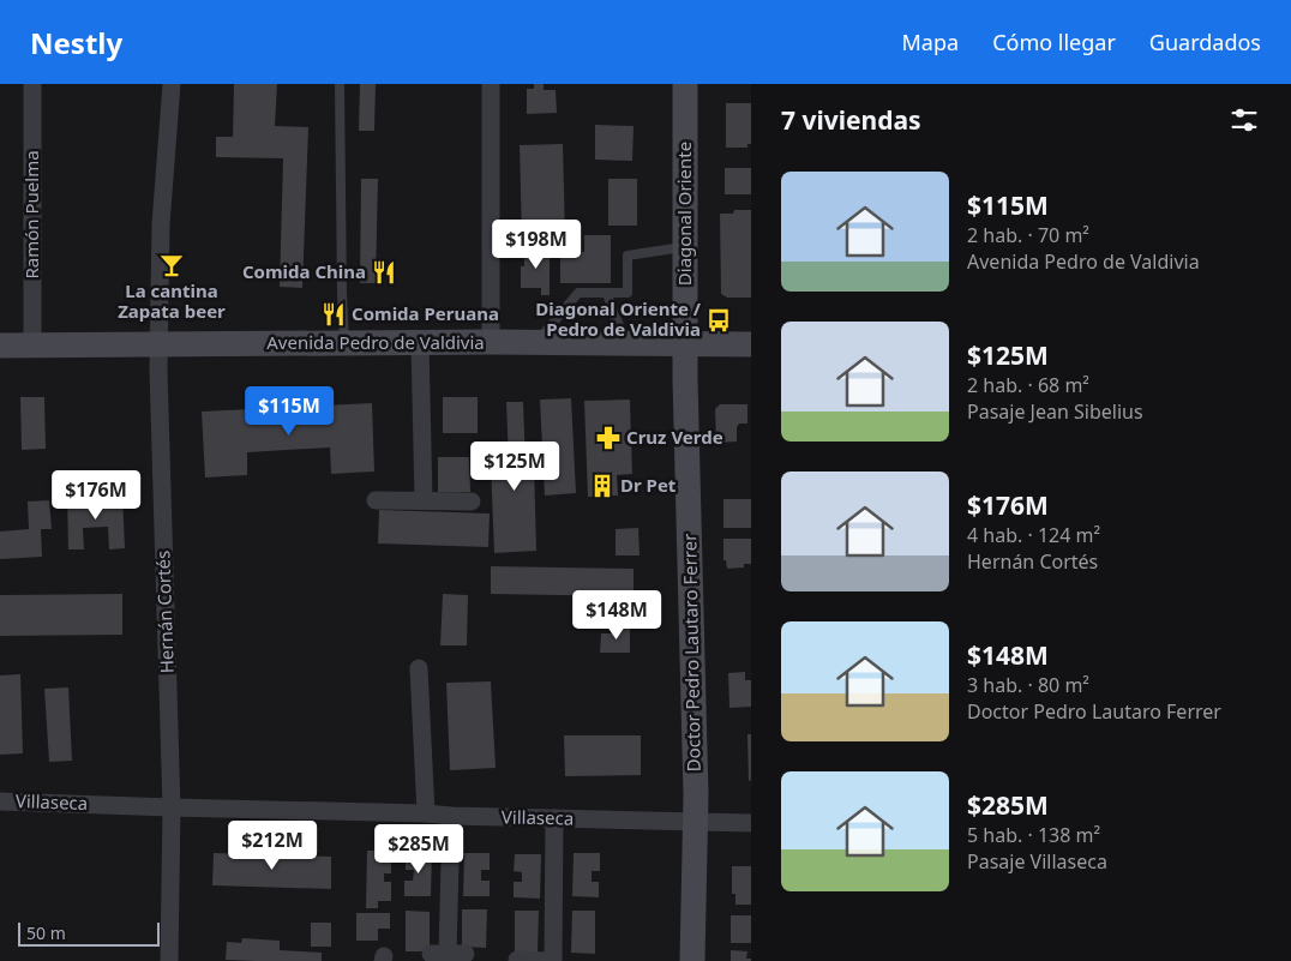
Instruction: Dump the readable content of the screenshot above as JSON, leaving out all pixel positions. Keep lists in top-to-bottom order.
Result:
{
  "streets": {
    "main road": ["Diagonal Oriente", "Avenida Pedro de Valdivia", "Doctor Pedro Lautaro Ferrer"],
    "street": ["Ramón Puelma", "Hernán Cortés", "Villaseca"]
  },
  "crossings": [
    ["Diagonal Oriente", "Avenida Pedro de Valdivia"],
    ["Diagonal Oriente", "Doctor Pedro Lautaro Ferrer"],
    ["Ramón Puelma", "Avenida Pedro de Valdivia"],
    ["Avenida Pedro de Valdivia", "Hernán Cortés"],
    ["Avenida Pedro de Valdivia", "Doctor Pedro Lautaro Ferrer"],
    ["Hernán Cortés", "Villaseca"],
    ["Doctor Pedro Lautaro Ferrer", "Villaseca"]
  ],
  "places": {
    "bar": ["La cantina Zapata beer"],
    "restaurant": ["Comida China", "Comida Peruana"],
    "bus stop": ["Diagonal Oriente / Pedro de Valdivia"],
    "pharmacy": ["Cruz Verde"],
    "building": ["Dr Pet"]
  },
  "scale_bar": "50 m",
  "page": {
    "header": "Nestly",
    "nav": ["Mapa", "Cómo llegar", "Guardados"],
    "heading": "7 viviendas",
    "list": [
      {
        "name": "$115M",
        "note": "2 hab. · 70 m² · Avenida Pedro de Valdivia"
      },
      {
        "name": "$125M",
        "note": "2 hab. · 68 m² · Pasaje Jean Sibelius"
      },
      {
        "name": "$176M",
        "note": "4 hab. · 124 m² · Hernán Cortés"
      },
      {
        "name": "$148M",
        "note": "3 hab. · 80 m² · Doctor Pedro Lautaro Ferrer"
      },
      {
        "name": "$285M",
        "note": "5 hab. · 138 m² · Pasaje Villaseca"
      }
    ],
    "price": [
      "$198M",
      "$115M",
      "$125M",
      "$176M",
      "$148M",
      "$212M",
      "$285M"
    ],
    "scale": "50 m"
  }
}
